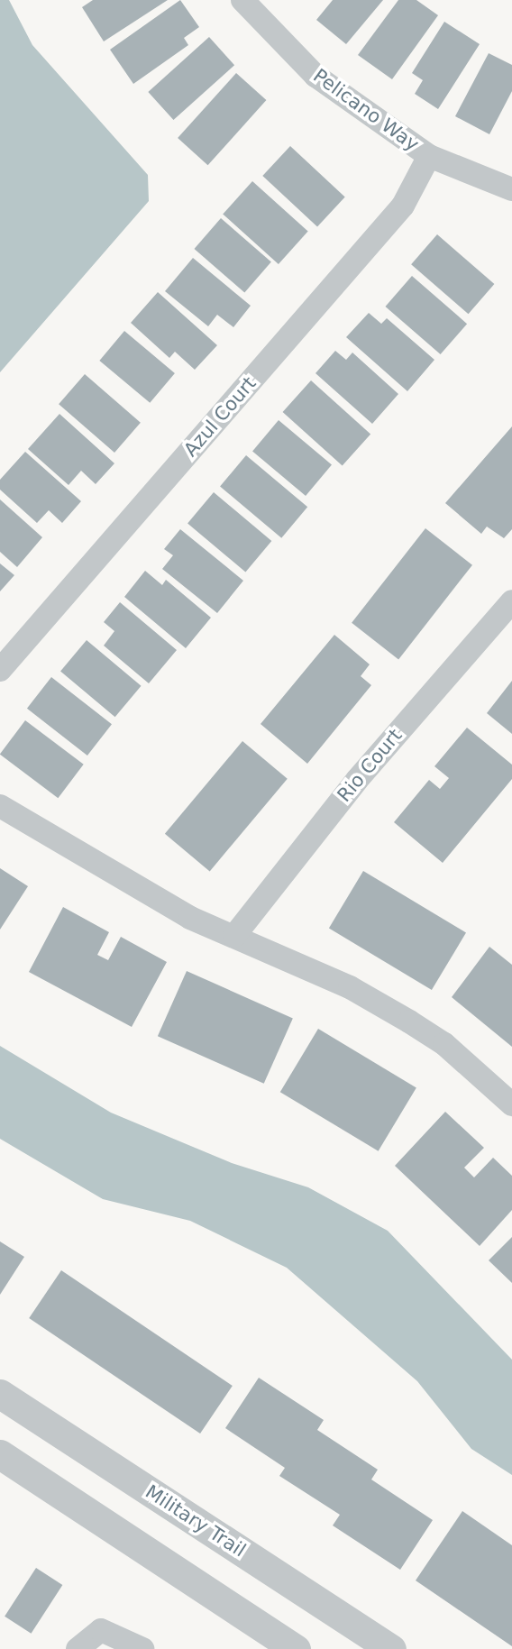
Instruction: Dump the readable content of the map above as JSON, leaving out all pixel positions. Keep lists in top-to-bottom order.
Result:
{
  "streets": {
    "street": [
      "Pelicano Way",
      "Azul Court",
      "Rio Court",
      "Military Trail"
    ]
  },
  "crossings": [
    ["Pelicano Way", "Azul Court"]
  ]
}
